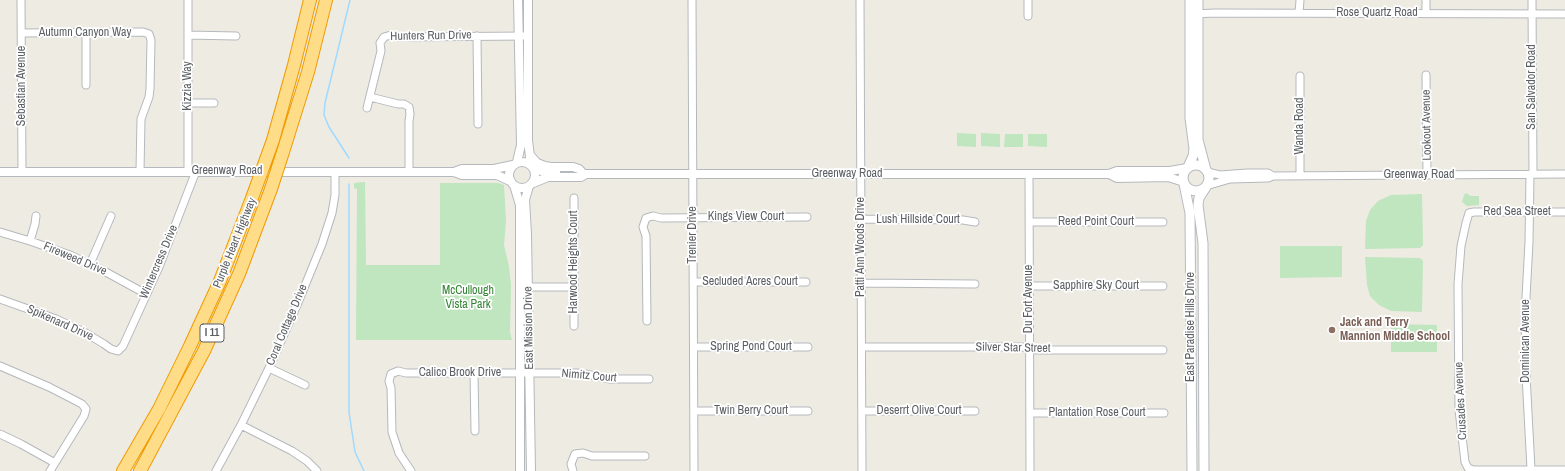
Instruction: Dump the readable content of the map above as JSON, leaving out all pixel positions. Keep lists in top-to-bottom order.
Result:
{
  "streets": {
    "highway": ["Purple Heart Highway", "I 11"],
    "main road": ["East Paradise Hills Drive"],
    "street": [
      "Rose Quartz Road",
      "Autumn Canyon Way",
      "Hunters Run Drive",
      "Sebastian Avenue",
      "Kizzia Way",
      "San Salvador Road",
      "Lookout Avenue",
      "Wanda Road",
      "Greenway Road",
      "Red Sea Street",
      "Kings View Court",
      "Lush Hillside Court",
      "Reed Point Court",
      "Trenier Drive",
      "Patti Ann Woods Drive",
      "Fireweed Drive",
      "Wintercress Drive",
      "Harwood Heights Court",
      "Secluded Acres Court",
      "Sapphire Sky Court",
      "Du Fort Avenue",
      "Spikenard Drive",
      "Coral Cottage Drive",
      "East Mission Drive",
      "Dominican Avenue",
      "Spring Pond Court",
      "Silver Star Street",
      "Calico Brook Drive",
      "Nimitz Court",
      "Crusades Avenue",
      "Twin Berry Court",
      "Deserrt Olive Court",
      "Plantation Rose Court"
    ]
  },
  "crossings": [
    ["Rose Quartz Road", "San Salvador Road"],
    ["Autumn Canyon Way", "Sebastian Avenue"],
    ["Autumn Canyon Way", "Greenway Road"],
    ["Sebastian Avenue", "Greenway Road"],
    ["Kizzia Way", "Greenway Road"],
    ["Kizzia Way", "Wintercress Drive"],
    ["San Salvador Road", "Greenway Road"],
    ["San Salvador Road", "Red Sea Street"],
    ["San Salvador Road", "Dominican Avenue"],
    ["Lookout Avenue", "Greenway Road"],
    ["Wanda Road", "Greenway Road"],
    ["Greenway Road", "Trenier Drive"],
    ["Greenway Road", "Patti Ann Woods Drive"],
    ["Greenway Road", "Wintercress Drive"],
    ["Greenway Road", "Du Fort Avenue"],
    ["Greenway Road", "Coral Cottage Drive"],
    ["Greenway Road", "East Paradise Hills Drive"],
    ["Greenway Road", "East Mission Drive"],
    ["Red Sea Street", "Dominican Avenue"],
    ["Red Sea Street", "Crusades Avenue"],
    ["Kings View Court", "Trenier Drive"],
    ["Lush Hillside Court", "Patti Ann Woods Drive"],
    ["Reed Point Court", "Du Fort Avenue"],
    ["Trenier Drive", "Secluded Acres Court"],
    ["Trenier Drive", "Spring Pond Court"],
    ["Trenier Drive", "Twin Berry Court"],
    ["Patti Ann Woods Drive", "Silver Star Street"],
    ["Patti Ann Woods Drive", "Deserrt Olive Court"],
    ["Fireweed Drive", "Wintercress Drive"],
    ["Wintercress Drive", "Spikenard Drive"],
    ["Sapphire Sky Court", "Du Fort Avenue"],
    ["Du Fort Avenue", "Silver Star Street"],
    ["Du Fort Avenue", "Plantation Rose Court"],
    ["East Mission Drive", "Calico Brook Drive"],
    ["East Mission Drive", "Nimitz Court"],
    ["Dominican Avenue", "Crusades Avenue"],
    ["Calico Brook Drive", "Nimitz Court"]
  ],
  "parks": ["McCullough Vista Park"],
  "places": ["Jack and Terry Mannion Middle School"]
}
